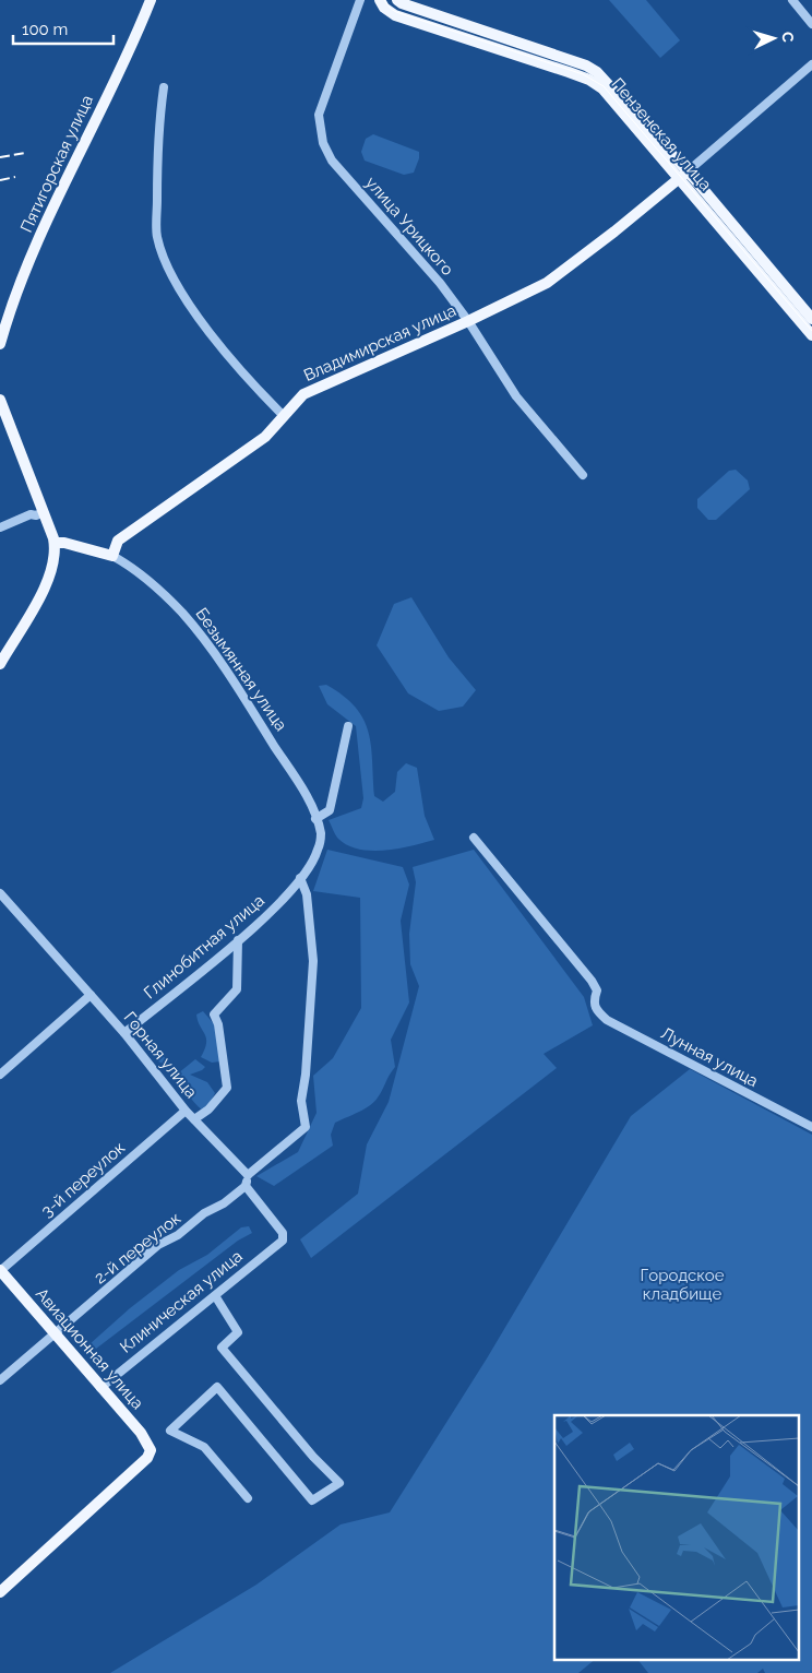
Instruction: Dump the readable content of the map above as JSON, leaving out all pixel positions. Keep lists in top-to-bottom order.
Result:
{
  "streets": {
    "main road": [
      "Пензенская улица",
      "Пятигорская улица",
      "Владимирская улица",
      "Безымянная улица",
      "Авиационная улица"
    ],
    "street": [
      "улица Урицкого",
      "Глинобитная улица",
      "Горная улица",
      "Лунная улица",
      "3-й переулок",
      "2-й переулок",
      "Клиническая улица"
    ]
  },
  "crossings": [
    ["Пензенская улица", "Владимирская улица"],
    ["улица Урицкого", "Владимирская улица"],
    ["Владимирская улица", "Безымянная улица"],
    ["Безымянная улица", "Глинобитная улица"],
    ["Глинобитная улица", "Горная улица"],
    ["Горная улица", "3-й переулок"],
    ["3-й переулок", "Авиационная улица"],
    ["2-й переулок", "Клиническая улица"],
    ["2-й переулок", "Авиационная улица"],
    ["Клиническая улица", "Авиационная улица"]
  ],
  "parks": ["Городское кладбище"],
  "scale_bar": "100 m",
  "north": "right"
}
